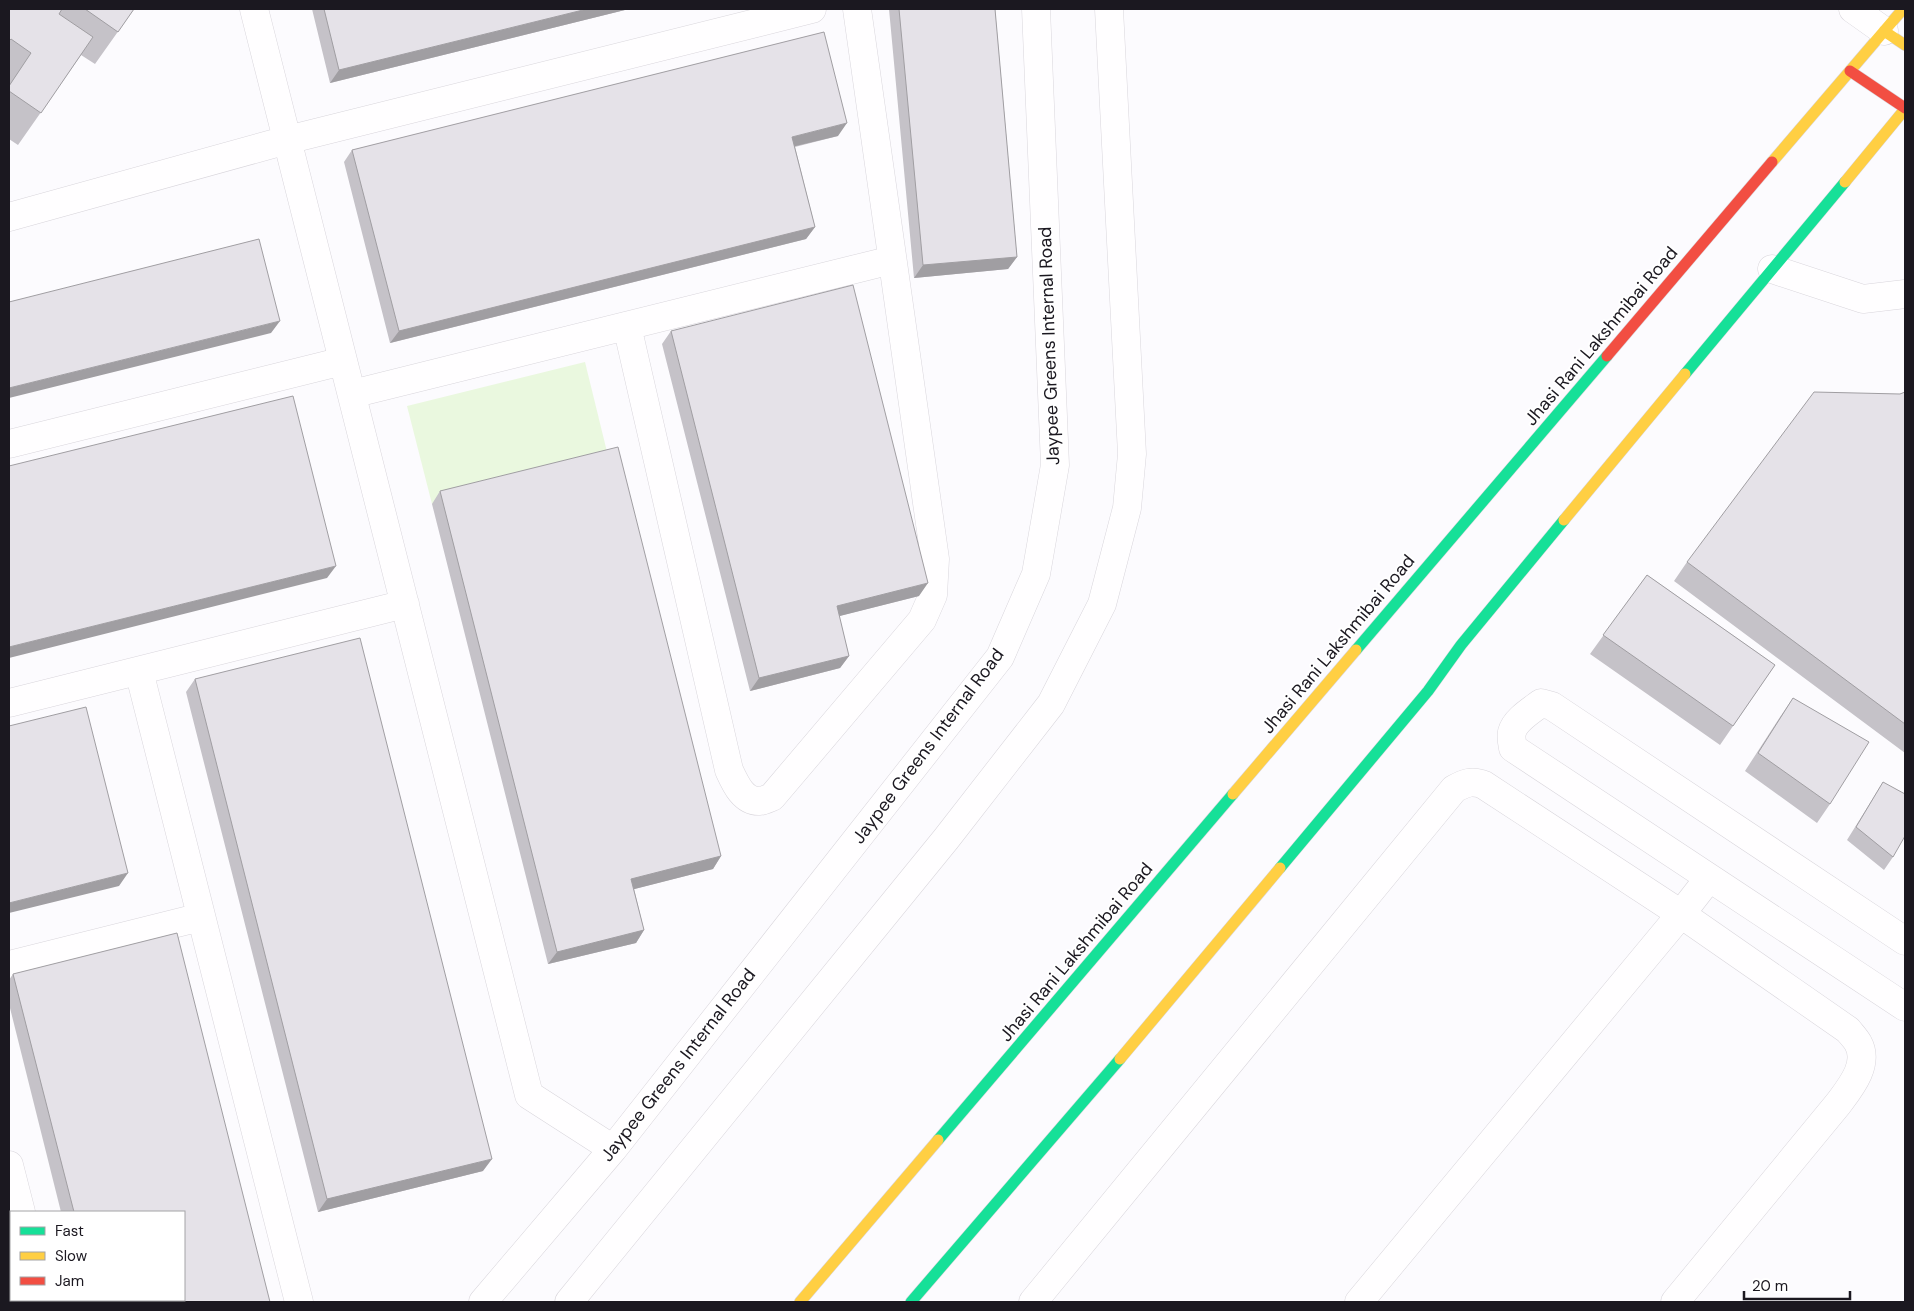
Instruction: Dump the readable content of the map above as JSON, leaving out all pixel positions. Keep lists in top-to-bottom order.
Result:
{
  "streets": {
    "main road": ["Jhasi Rani Lakshmibai Road"],
    "street": ["Jaypee Greens Internal Road"]
  },
  "legend": ["Fast", "Slow", "Jam"],
  "scale_bar": "20 m"
}
